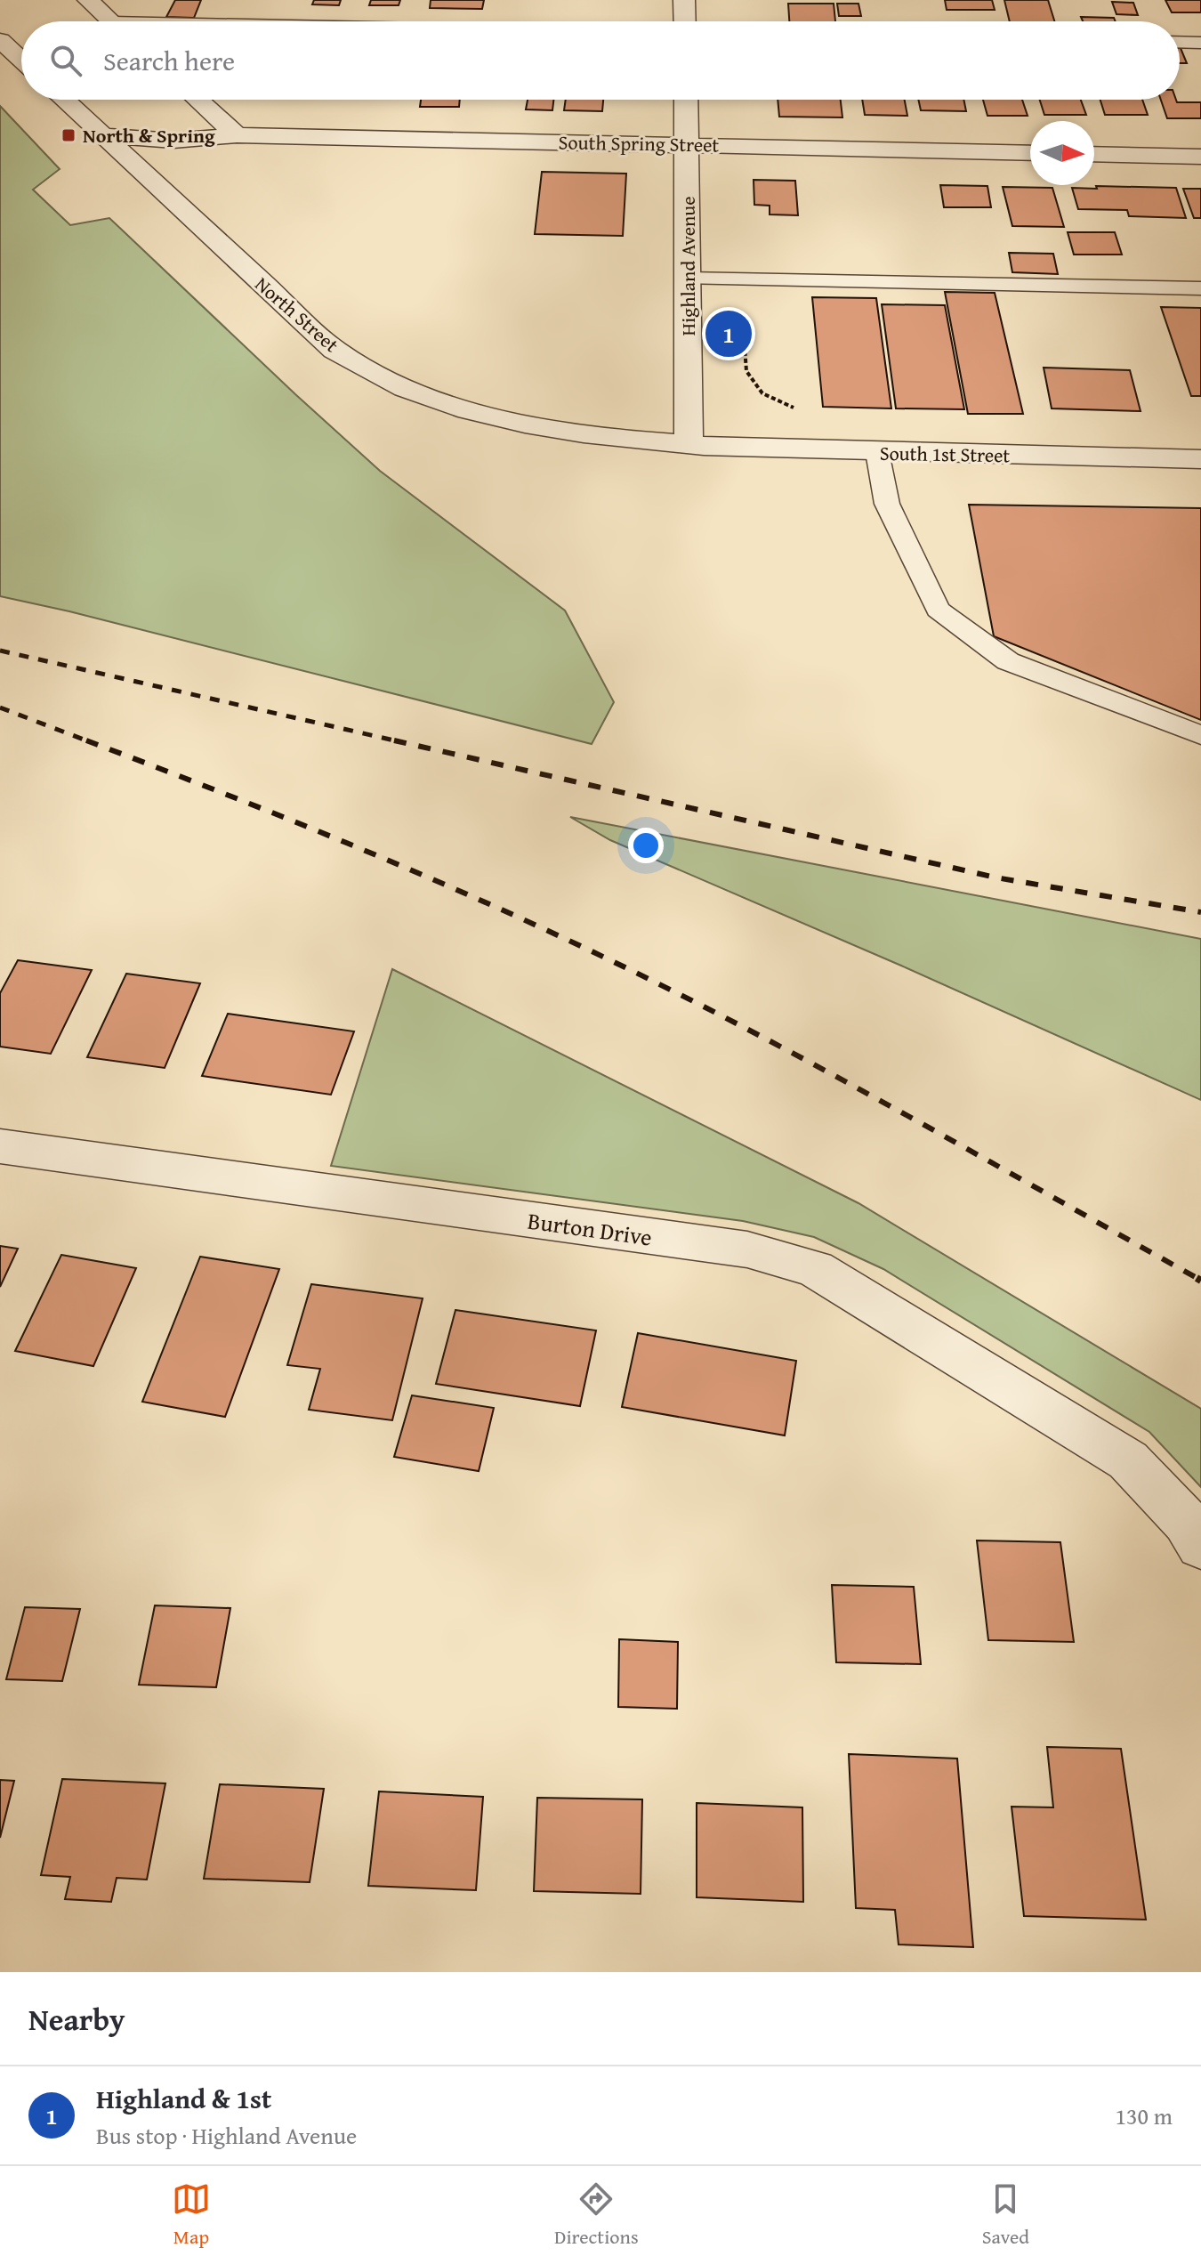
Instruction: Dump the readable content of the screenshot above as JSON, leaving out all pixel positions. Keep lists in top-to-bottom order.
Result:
{
  "streets": {
    "street": [
      "South Spring Street",
      "Highland Avenue",
      "North Street",
      "South 1st Street",
      "Burton Drive"
    ]
  },
  "crossings": [
    ["South Spring Street", "Highland Avenue"],
    ["South Spring Street", "North Street"],
    ["Highland Avenue", "North Street"],
    ["Highland Avenue", "South 1st Street"],
    ["North Street", "South 1st Street"]
  ],
  "places": {
    "transit": ["North & Spring"]
  },
  "north": "right",
  "page": {
    "search": "Search here",
    "pins": "1",
    "heading": "Nearby",
    "list": [
      {
        "mark": "1",
        "name": "Highland & 1st",
        "note": "Bus stop · Highland Avenue",
        "value": "130 m"
      }
    ],
    "nav": ["Map", "Directions", "Saved"]
  }
}
